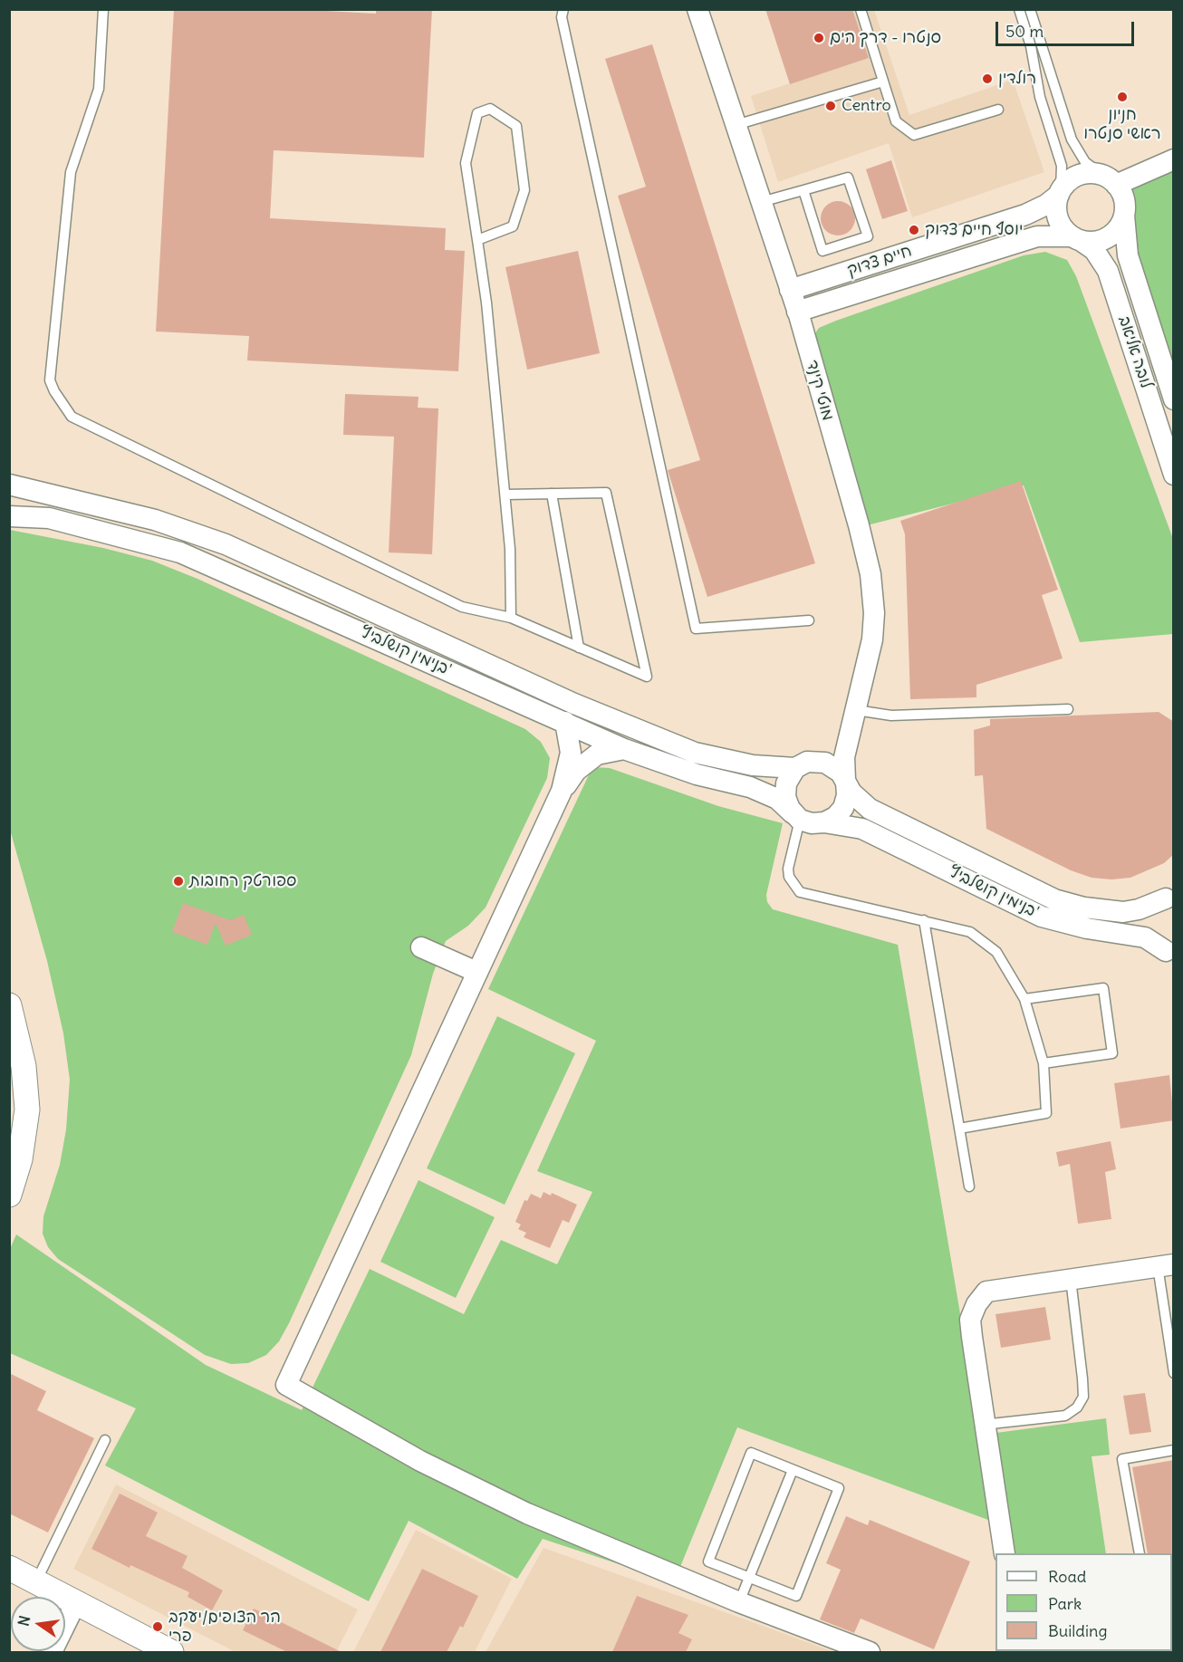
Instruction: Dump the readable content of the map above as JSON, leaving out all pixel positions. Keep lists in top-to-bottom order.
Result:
{
  "streets": {
    "street": [
      "חיים צדוק",
      "לובה אליאב",
      "מוטי קינד",
      "בנימין קושלביץ'"
    ]
  },
  "crossings": [
    ["חיים צדוק", "לובה אליאב"],
    ["חיים צדוק", "מוטי קינד"],
    ["מוטי קינד", "בנימין קושלביץ'"]
  ],
  "places": [
    "סנטרו - דרך הים",
    "רולדין",
    "חניון ראשי סנטרו",
    "Centro",
    "יוסף חיים צדוק",
    "ספורטק רחובות",
    "הר הצופים/יעקב פרי"
  ],
  "legend": ["Road", "Park", "Building"],
  "scale_bar": "50 m",
  "north": "left"
}
